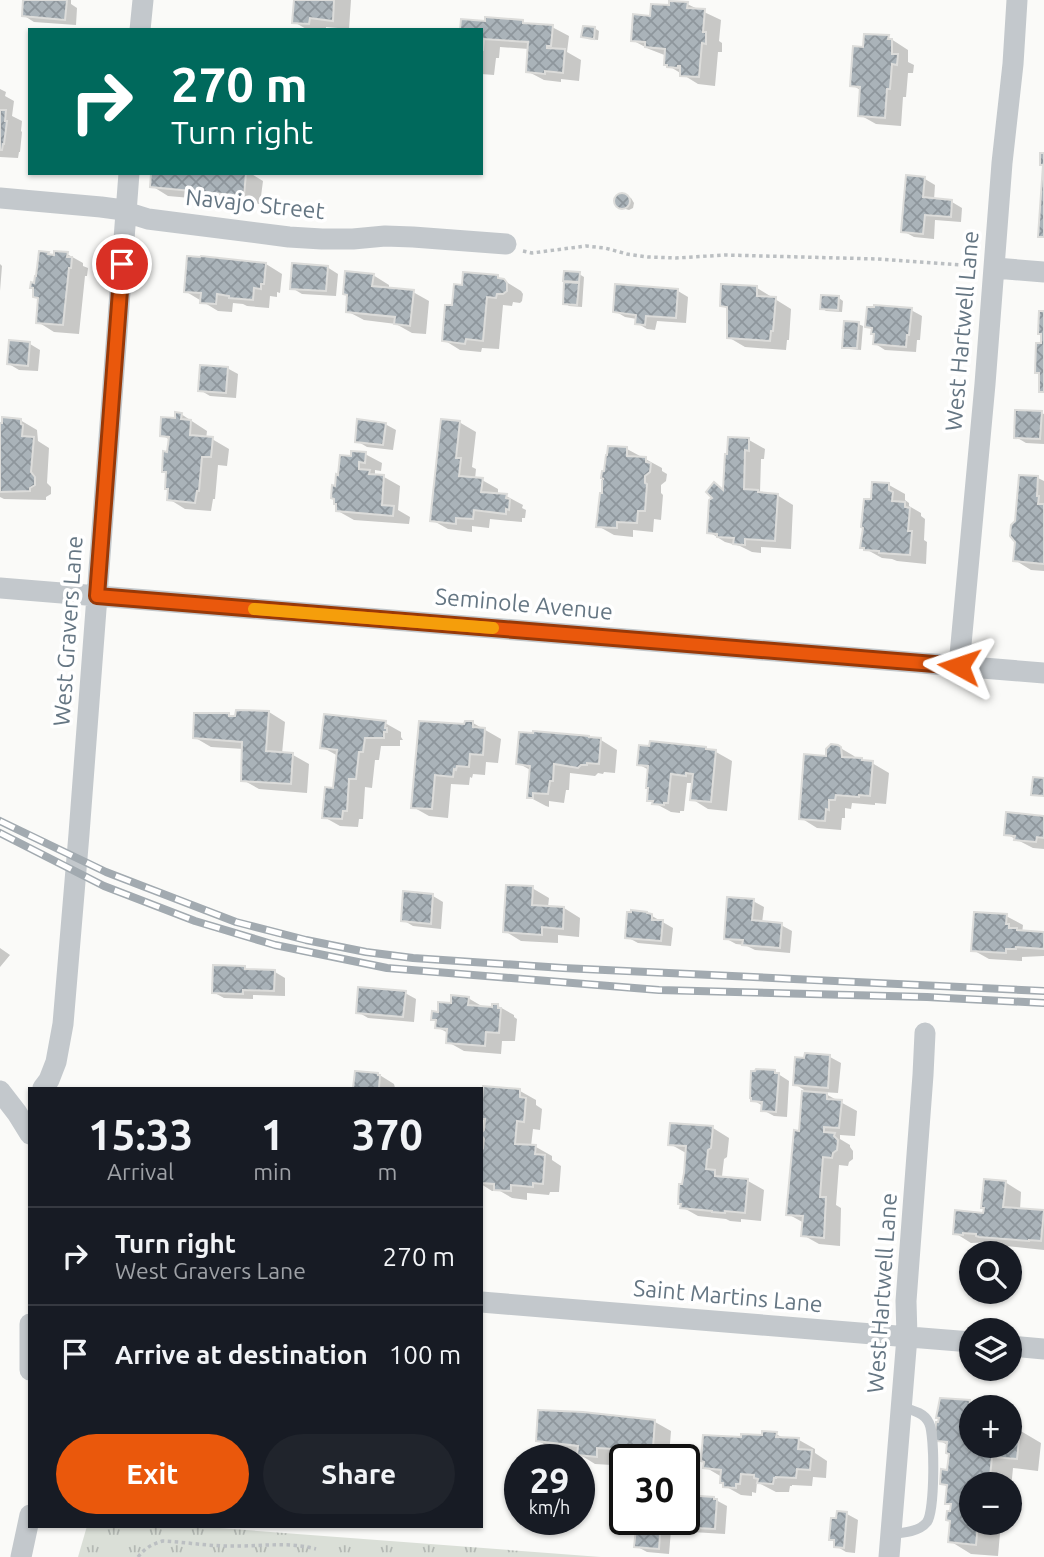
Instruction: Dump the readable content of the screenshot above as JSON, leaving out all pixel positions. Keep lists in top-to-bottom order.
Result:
{
  "streets": {
    "street": [
      "Navajo Street",
      "West Hartwell Lane",
      "Seminole Avenue",
      "West Gravers Lane",
      "Saint Martins Lane"
    ]
  },
  "crossings": [
    ["Navajo Street", "West Gravers Lane"],
    ["West Hartwell Lane", "Seminole Avenue"],
    ["West Hartwell Lane", "Saint Martins Lane"],
    ["Seminole Avenue", "West Gravers Lane"]
  ],
  "page": {
    "turn": ["270 m", "Turn right"],
    "eta": [
      "15:33",
      "Arrival",
      "1",
      "min",
      "370",
      "m"
    ],
    "list": [
      {
        "name": "Turn right",
        "note": "West Gravers Lane",
        "value": "270 m"
      },
      {
        "name": "Arrive at destination",
        "value": "100 m"
      }
    ],
    "map_buttons": ["+", "−"],
    "buttons": ["Exit", "Share"],
    "speed": "29 km/h",
    "limit": "30"
  }
}
